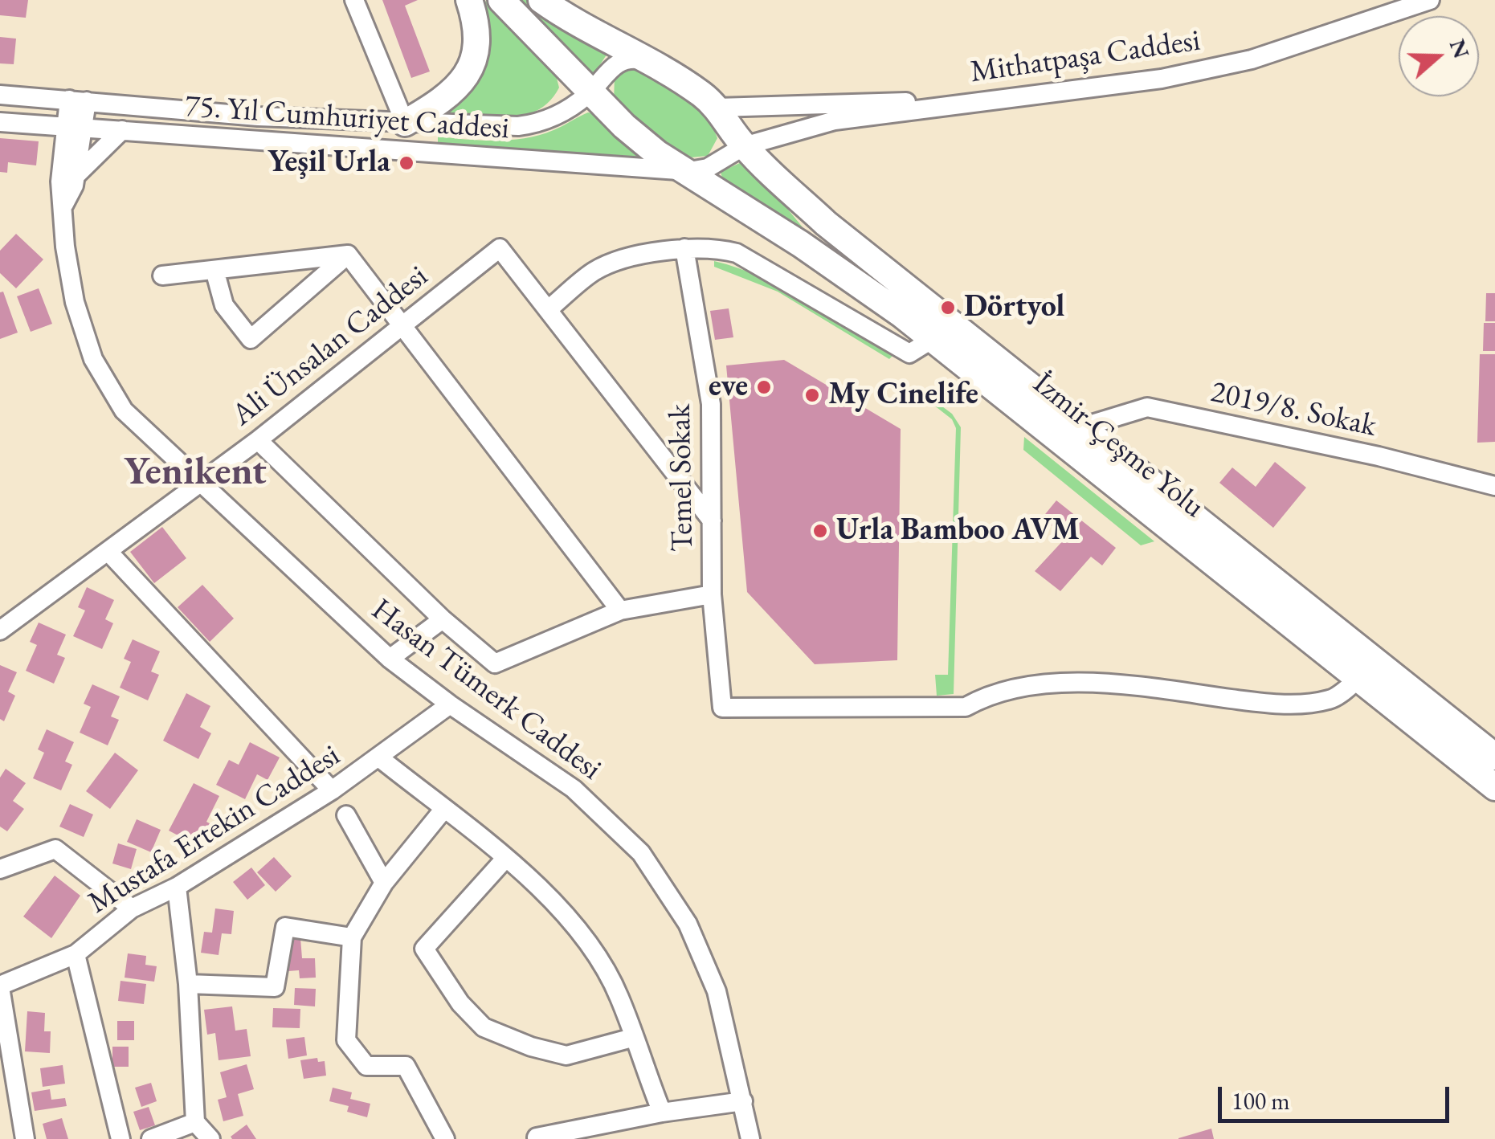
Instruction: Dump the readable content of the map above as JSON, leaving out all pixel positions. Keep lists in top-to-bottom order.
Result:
{
  "streets": {
    "highway": ["İzmir-Çeşme Yolu"],
    "street": [
      "Mithatpaşa Caddesi",
      "75. Yıl Cumhuriyet Caddesi",
      "Ali Ünsalan Caddesi",
      "2019/8. Sokak",
      "Temel Sokak",
      "Hasan Tümerk Caddesi",
      "Mustafa Ertekin Caddesi"
    ]
  },
  "crossings": [
    ["Mithatpaşa Caddesi", "75. Yıl Cumhuriyet Caddesi"],
    ["Mithatpaşa Caddesi", "İzmir-Çeşme Yolu"],
    ["75. Yıl Cumhuriyet Caddesi", "İzmir-Çeşme Yolu"],
    ["75. Yıl Cumhuriyet Caddesi", "Hasan Tümerk Caddesi"],
    ["Ali Ünsalan Caddesi", "Hasan Tümerk Caddesi"],
    ["2019/8. Sokak", "İzmir-Çeşme Yolu"],
    ["İzmir-Çeşme Yolu", "Temel Sokak"],
    ["Hasan Tümerk Caddesi", "Mustafa Ertekin Caddesi"]
  ],
  "districts": ["Yenikent"],
  "places": [
    "Yeşil Urla",
    "Dörtyol",
    "eve",
    "My Cinelife",
    "Urla Bamboo AVM"
  ],
  "scale_bar": "100 m",
  "north": "right"
}
